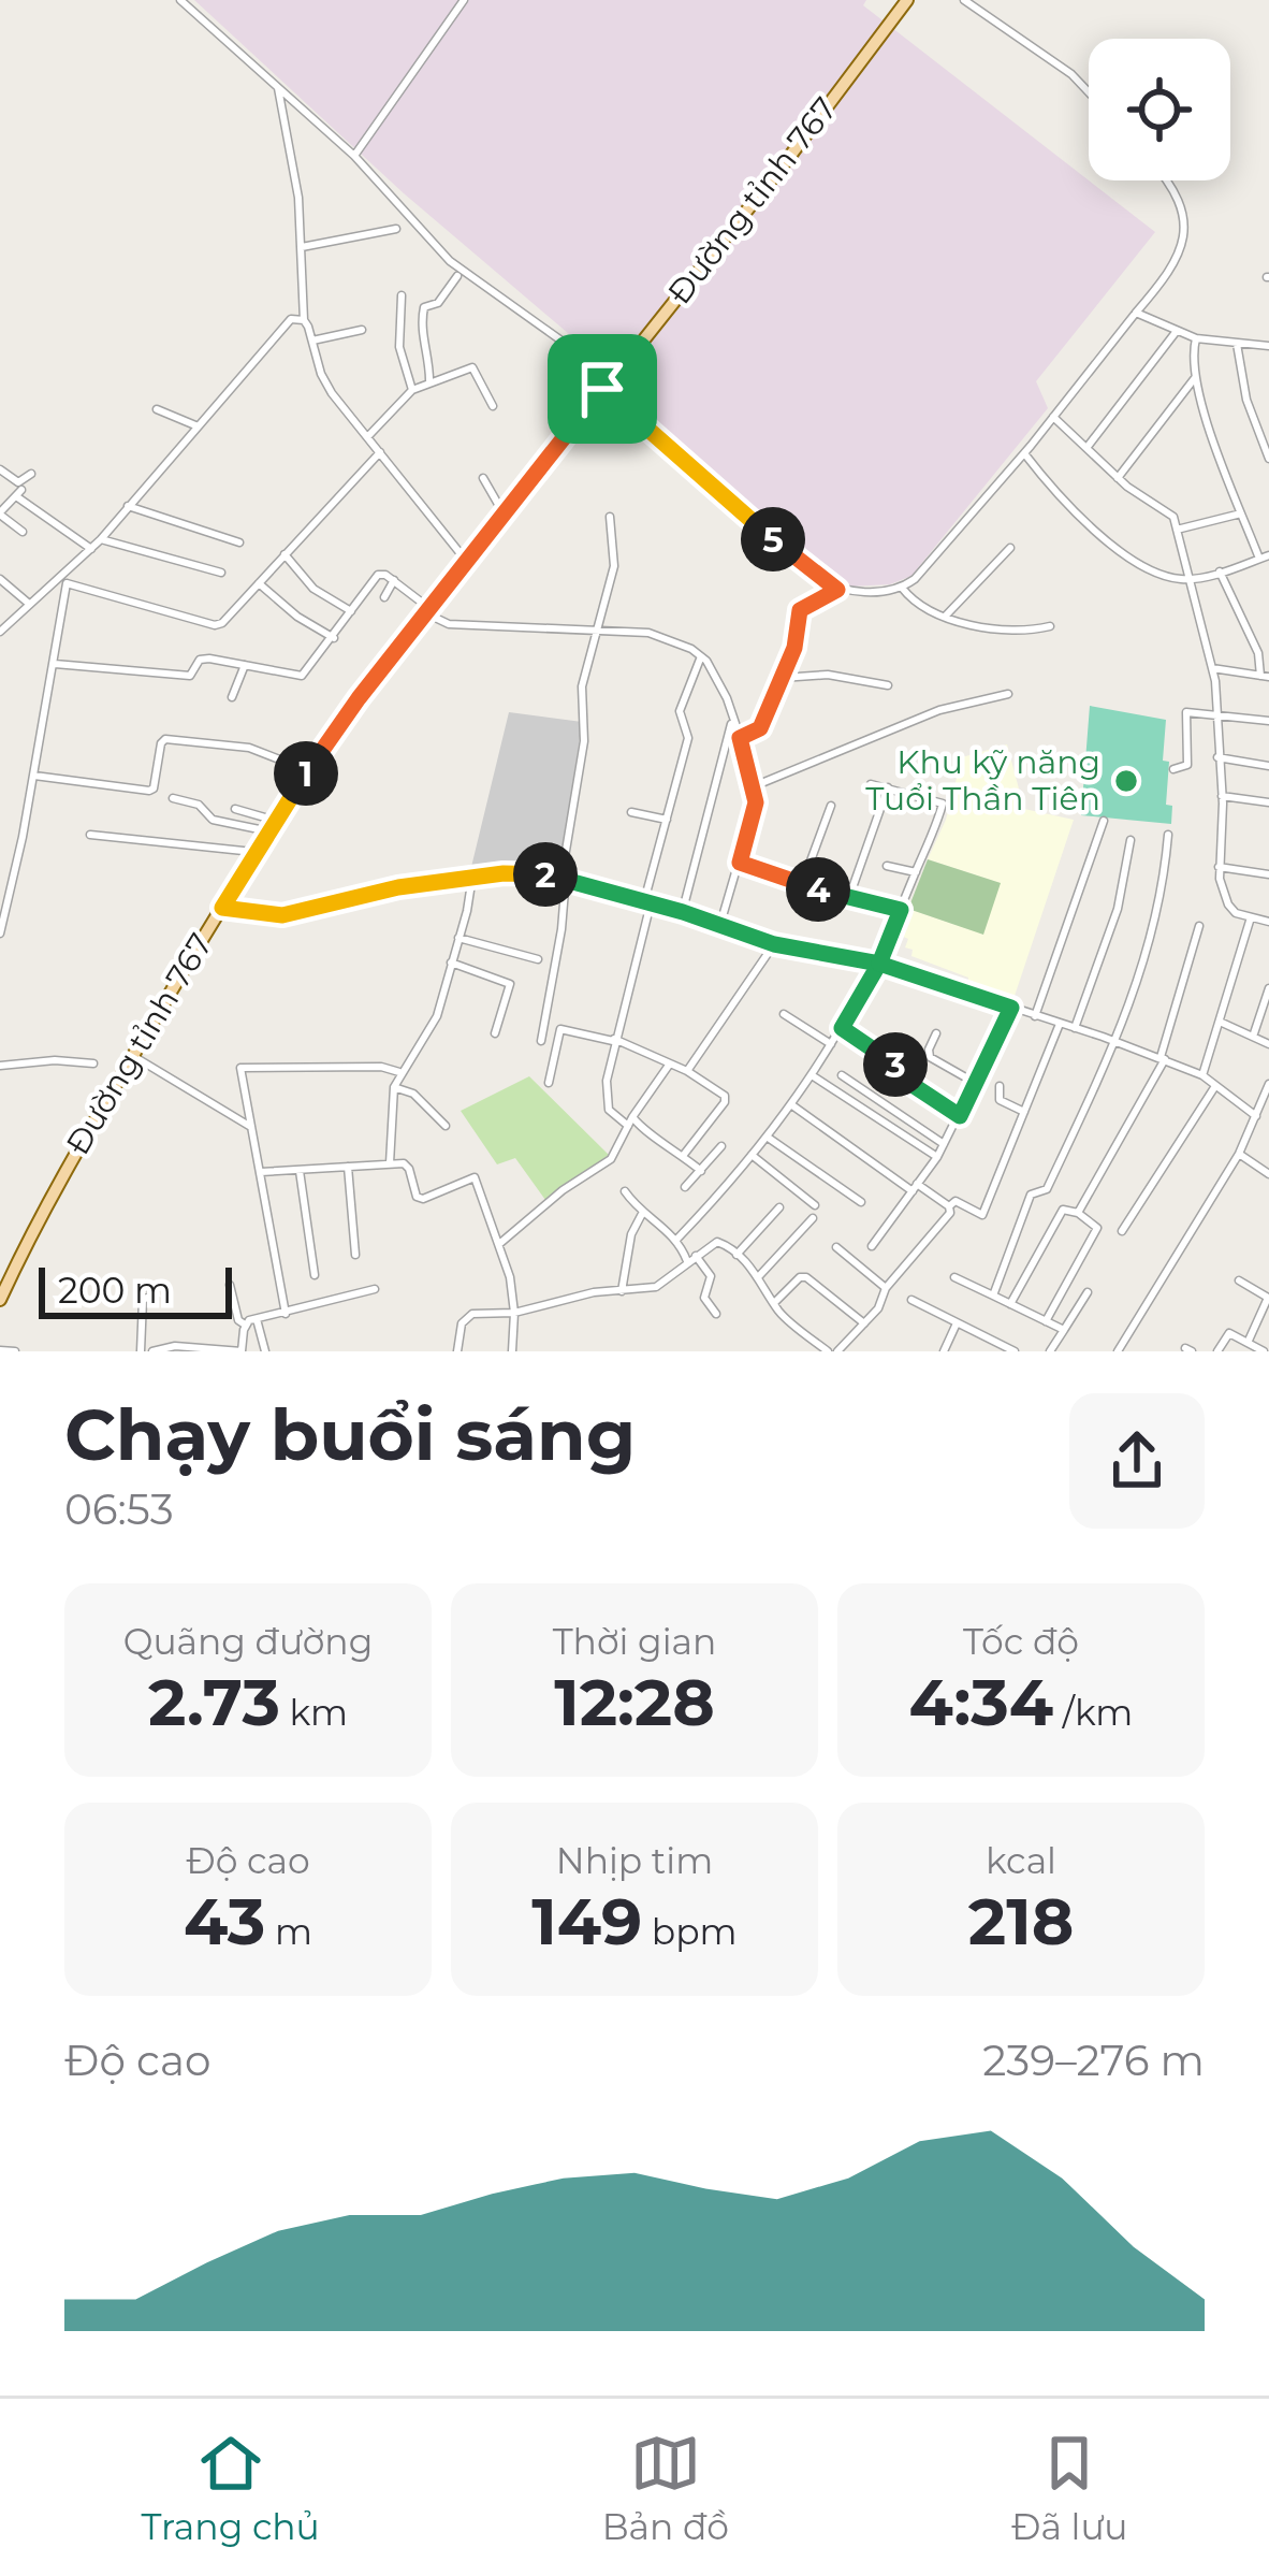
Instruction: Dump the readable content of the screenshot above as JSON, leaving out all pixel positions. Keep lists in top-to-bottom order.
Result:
{
  "streets": {
    "main road": ["Đường tỉnh 767"]
  },
  "places": ["Khu kỹ năng Tuổi Thần Tiên"],
  "scale_bar": "200 m",
  "page": {
    "pins": [
      "5",
      "1",
      "2",
      "4",
      "3"
    ],
    "scale": "200 m",
    "heading": ["Chạy buổi sáng", "06:53"],
    "stats": [
      ["Quãng đường", "2.73 km"],
      ["Thời gian", "12:28"],
      ["Tốc độ", "4:34 /km"],
      ["Độ cao", "43 m"],
      ["Nhịp tim", "149 bpm"],
      ["kcal", "218"]
    ],
    "chart": ["Độ cao", "239–276 m"],
    "tabs": ["Trang chủ", "Bản đồ", "Đã lưu"]
  }
}
